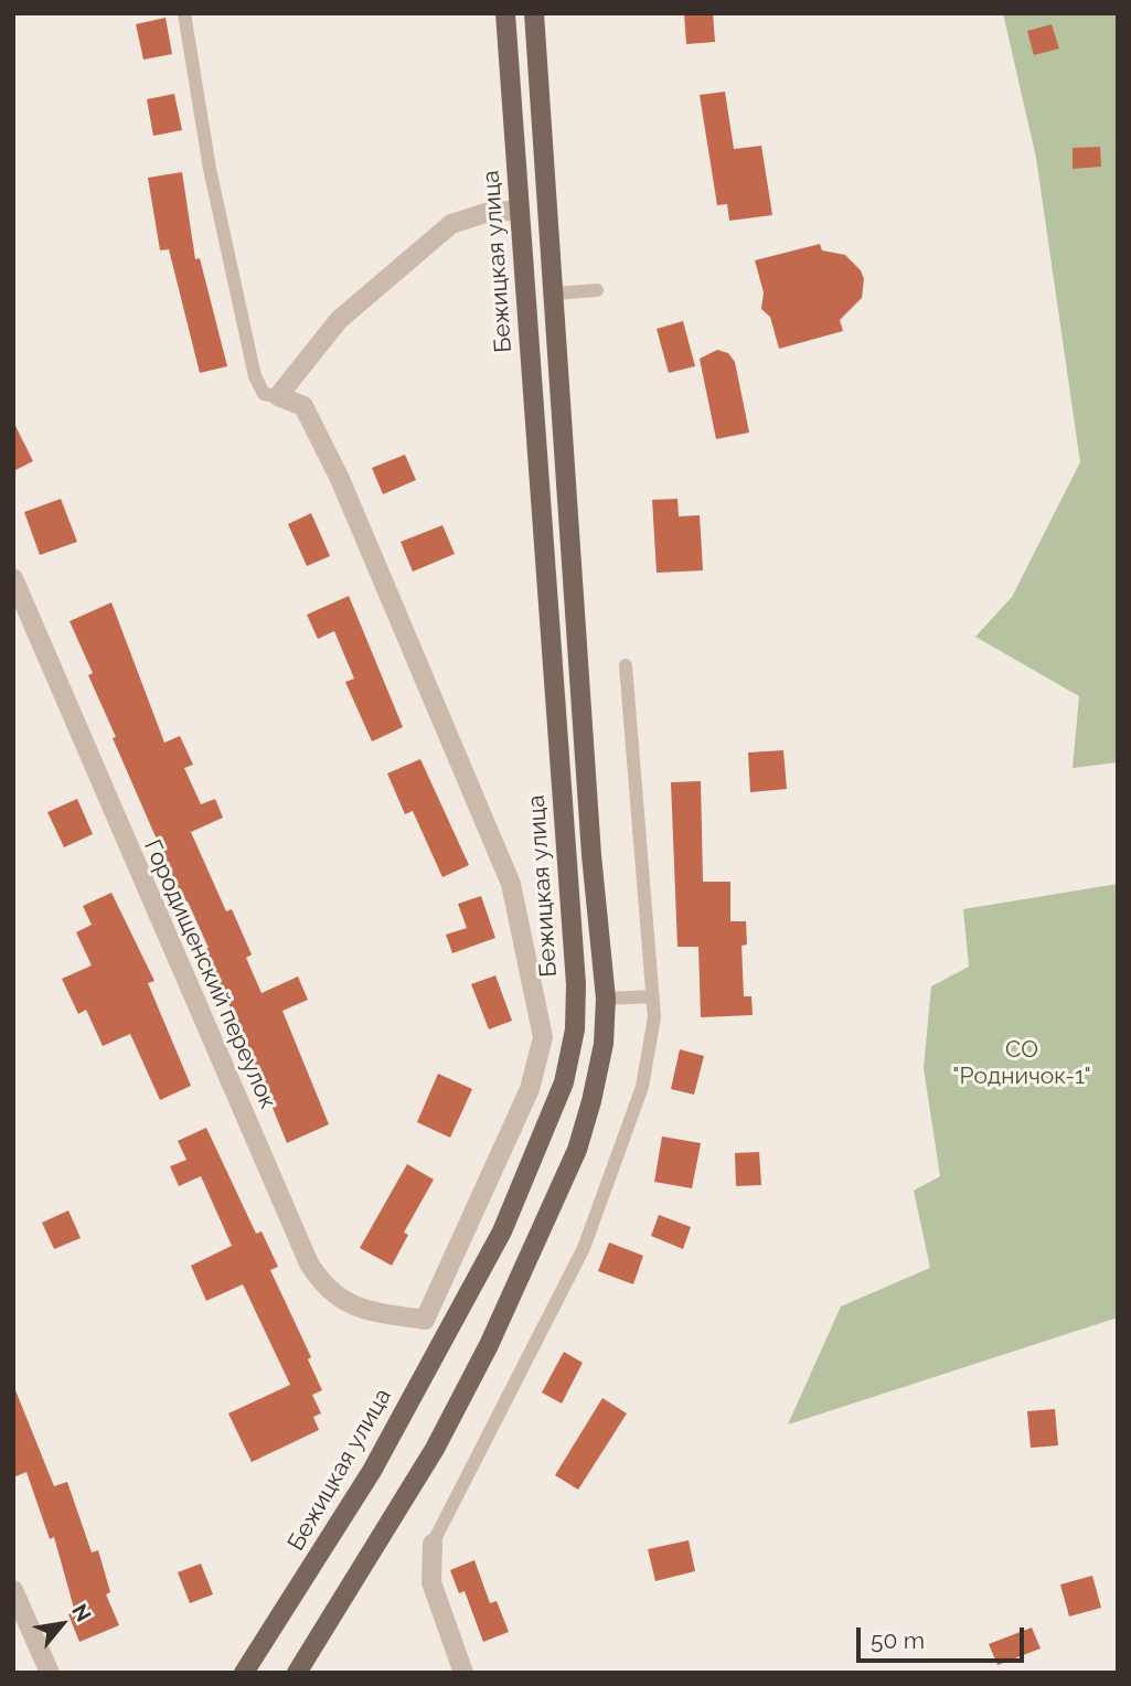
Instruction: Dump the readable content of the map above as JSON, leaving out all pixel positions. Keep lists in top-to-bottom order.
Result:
{
  "streets": {
    "main road": ["Бежицкая улица"],
    "street": ["Городищенский переулок"]
  },
  "parks": ["СО \"Родничок-1\""],
  "scale_bar": "50 m",
  "north": "top right"
}
